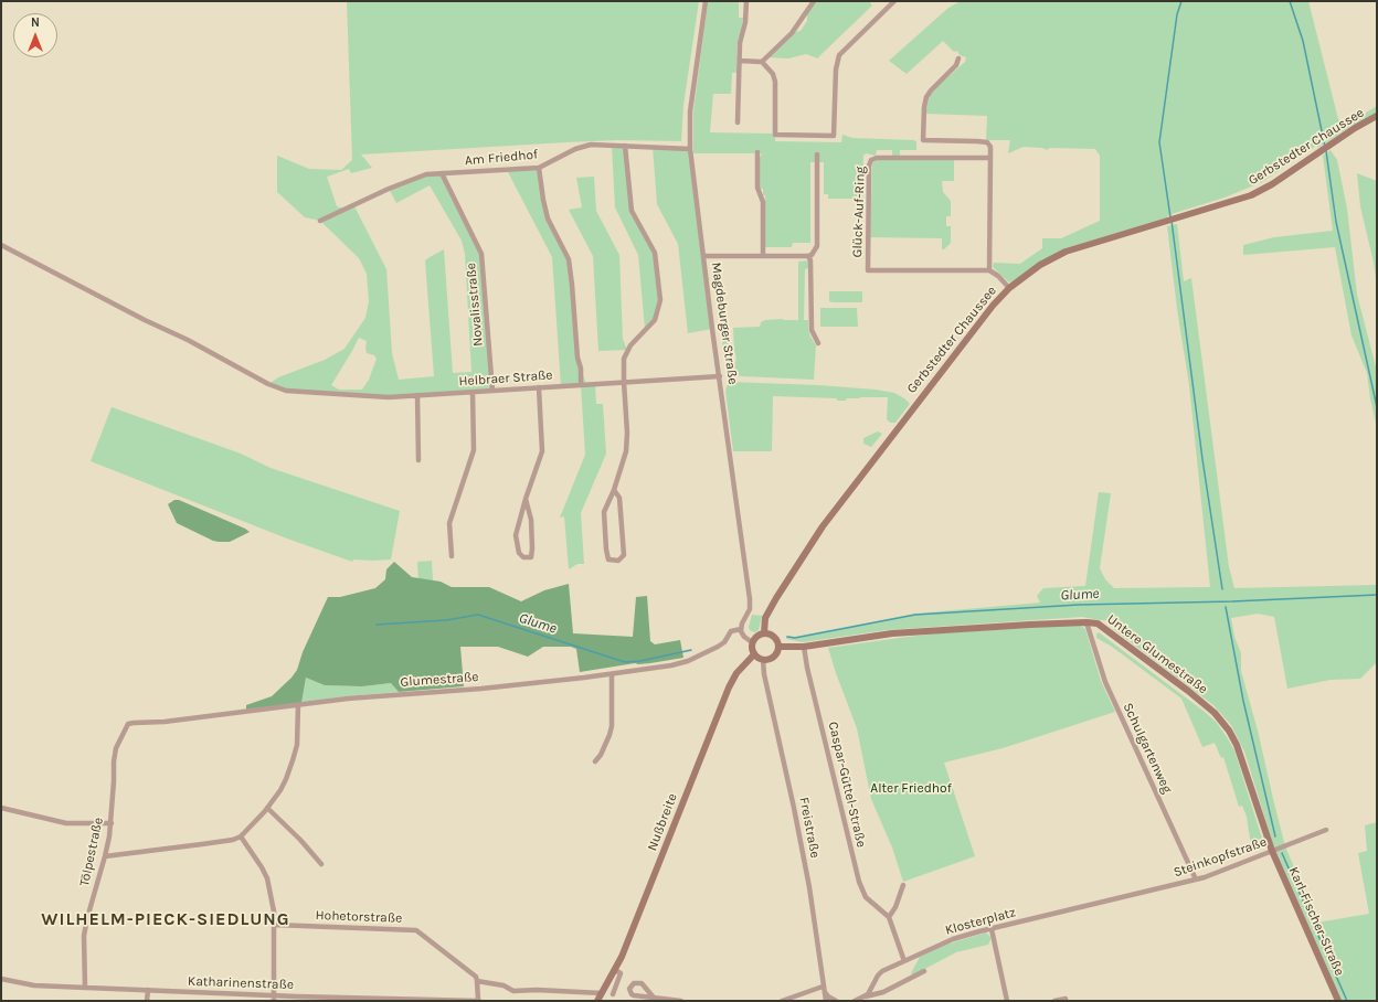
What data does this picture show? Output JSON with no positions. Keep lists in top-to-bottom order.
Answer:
{
  "streets": {
    "main road": [
      "Gerbstedter Chaussee",
      "Untere Glumestraße",
      "Nußbreite",
      "Karl-Fischer-Straße"
    ],
    "street": [
      "Am Friedhof",
      "Glück-Auf-Ring",
      "Novalisstraße",
      "Magdeburger Straße",
      "Helbraer Straße",
      "Glumestraße",
      "Schulgartenweg",
      "Caspar-Güttel-Straße",
      "Freistraße",
      "Tölpestraße",
      "Steinkopfstraße",
      "Hohetorstraße",
      "Klosterplatz",
      "Katharinenstraße"
    ]
  },
  "crossings": [
    ["Gerbstedter Chaussee", "Nußbreite"],
    ["Gerbstedter Chaussee", "Freistraße"],
    ["Am Friedhof", "Novalisstraße"],
    ["Am Friedhof", "Magdeburger Straße"],
    ["Novalisstraße", "Helbraer Straße"],
    ["Magdeburger Straße", "Helbraer Straße"],
    ["Magdeburger Straße", "Glumestraße"],
    ["Untere Glumestraße", "Schulgartenweg"],
    ["Untere Glumestraße", "Caspar-Güttel-Straße"],
    ["Untere Glumestraße", "Steinkopfstraße"],
    ["Untere Glumestraße", "Karl-Fischer-Straße"],
    ["Glumestraße", "Tölpestraße"],
    ["Schulgartenweg", "Steinkopfstraße"],
    ["Nußbreite", "Freistraße"],
    ["Tölpestraße", "Katharinenstraße"],
    ["Steinkopfstraße", "Klosterplatz"],
    ["Steinkopfstraße", "Karl-Fischer-Straße"]
  ],
  "districts": ["WILHELM-PIECK-SIEDLUNG"],
  "water": ["Glume"],
  "parks": ["Alter Friedhof"],
  "north": "top"
}
